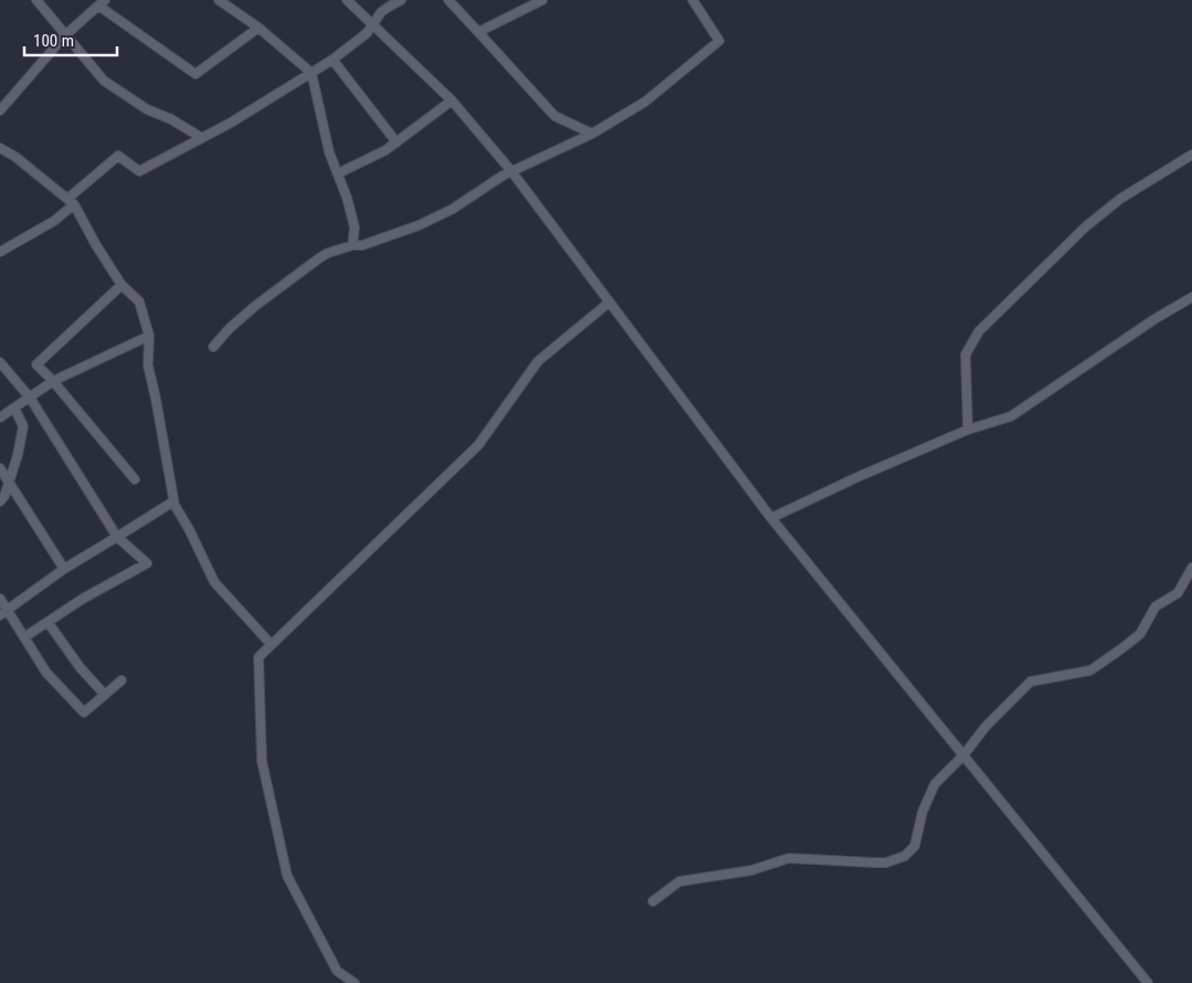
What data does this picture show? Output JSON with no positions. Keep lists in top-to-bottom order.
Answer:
{
  "scale_bar": "100 m"
}
